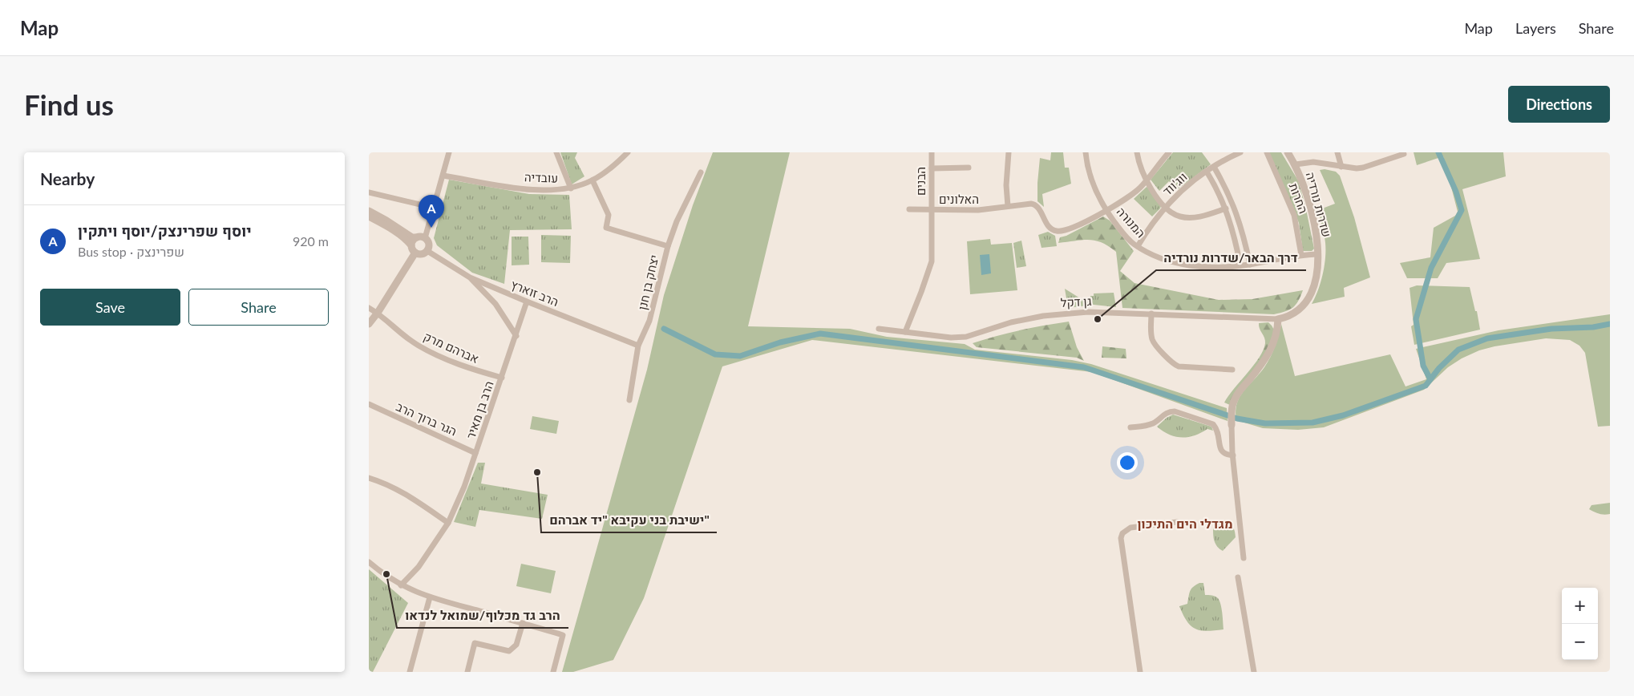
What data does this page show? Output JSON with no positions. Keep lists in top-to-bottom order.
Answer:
{
  "streets": {
    "street": [
      "עובדיה",
      "הבנים",
      "ווג'ווד",
      "החרות",
      "האלונים",
      "שדרות נורדיה",
      "המנורה",
      "יצחק בן חנן",
      "הרב זוארץ",
      "גן דקל",
      "אברהם מרק",
      "הרב בן מאיר",
      "הגר ברוך הרב"
    ]
  },
  "crossings": [
    ["הבנים", "האלונים"],
    ["הבנים", "גן דקל"],
    ["ווג'ווד", "המנורה"],
    ["החרות", "המנורה"],
    ["האלונים", "המנורה"],
    ["שדרות נורדיה", "המנורה"],
    ["שדרות נורדיה", "גן דקל"],
    ["יצחק בן חנן", "הרב זוארץ"],
    ["הרב זוארץ", "הרב בן מאיר"],
    ["אברהם מרק", "הרב בן מאיר"],
    ["הרב בן מאיר", "הגר ברוך הרב"]
  ],
  "districts": ["מגדלי הים התיכון"],
  "places": ["דרך הבאר/שדרות נורדיה", "ישיבת בני עקיבא \"יד אברהם\"", "הרב גד מכלוף/שמואל לנדאו"],
  "page": {
    "header": "Map",
    "nav": ["Map", "Layers", "Share"],
    "buttons": [
      "Directions",
      ["Save", "Share"]
    ],
    "title": "Find us",
    "heading": "Nearby",
    "pins": "A",
    "list": [
      {
        "mark": "A",
        "name": "יוסף שפרינצק/יוסף ויתקין",
        "note": "Bus stop · שפרינצק",
        "value": "920 m"
      }
    ],
    "map_buttons": ["+", "−"]
  }
}
